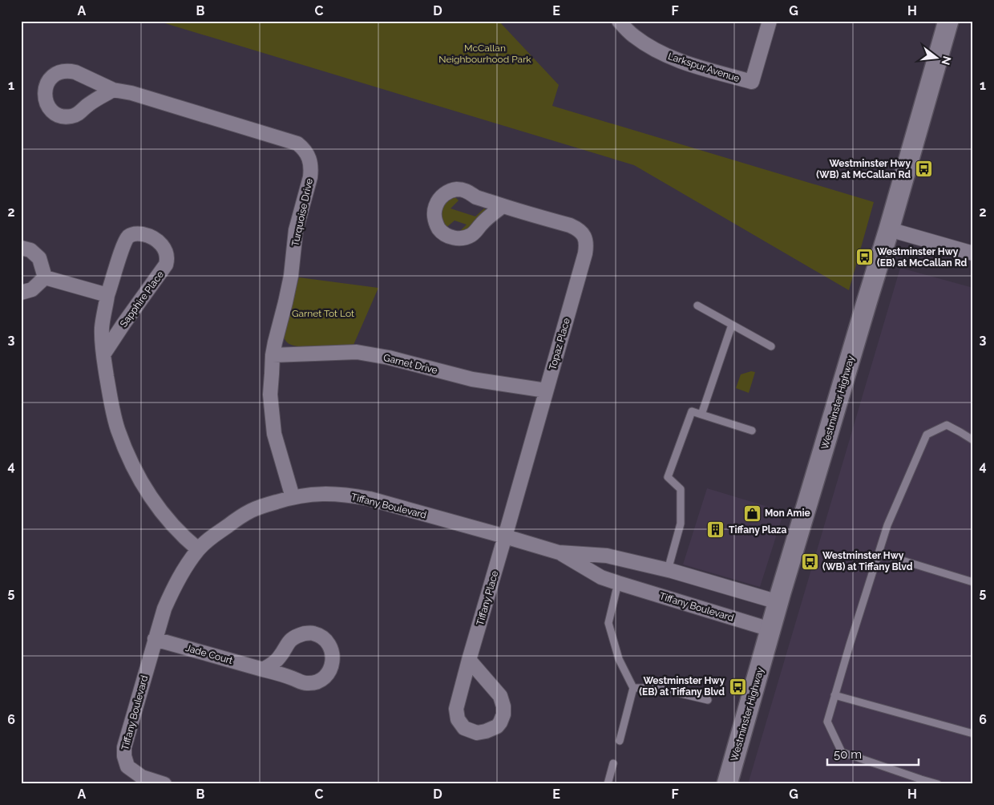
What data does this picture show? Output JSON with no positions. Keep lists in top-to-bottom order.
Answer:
{
  "streets": {
    "main road": ["Westminster Highway"],
    "street": [
      "Larkspur Avenue",
      "Turquoise Drive",
      "Sapphire Place",
      "Topaz Place",
      "Garnet Drive",
      "Tiffany Boulevard",
      "Tiffany Place",
      "Jade Court"
    ]
  },
  "crossings": [
    ["Turquoise Drive", "Garnet Drive"],
    ["Turquoise Drive", "Tiffany Boulevard"],
    ["Sapphire Place", "Tiffany Boulevard"],
    ["Topaz Place", "Garnet Drive"],
    ["Topaz Place", "Tiffany Boulevard"],
    ["Topaz Place", "Tiffany Place"],
    ["Westminster Highway", "Tiffany Boulevard"],
    ["Tiffany Boulevard", "Tiffany Place"],
    ["Tiffany Boulevard", "Jade Court"]
  ],
  "parks": ["McCallan Neighbourhood Park", "Garnet Tot Lot"],
  "places": {
    "bus stop": [
      "Westminster Hwy (WB) at McCallan Rd",
      "Westminster Hwy (EB) at McCallan Rd",
      "Westminster Hwy (WB) at Tiffany Blvd",
      "Westminster Hwy (EB) at Tiffany Blvd"
    ],
    "shop": ["Mon Amie"],
    "building": ["Tiffany Plaza"]
  },
  "scale_bar": "50 m",
  "north": "right",
  "grid": {
    "columns": [
      "A",
      "B",
      "C",
      "D",
      "E",
      "F",
      "G",
      "H"
    ],
    "rows": [
      "1",
      "2",
      "3",
      "4",
      "5",
      "6"
    ]
  }
}
